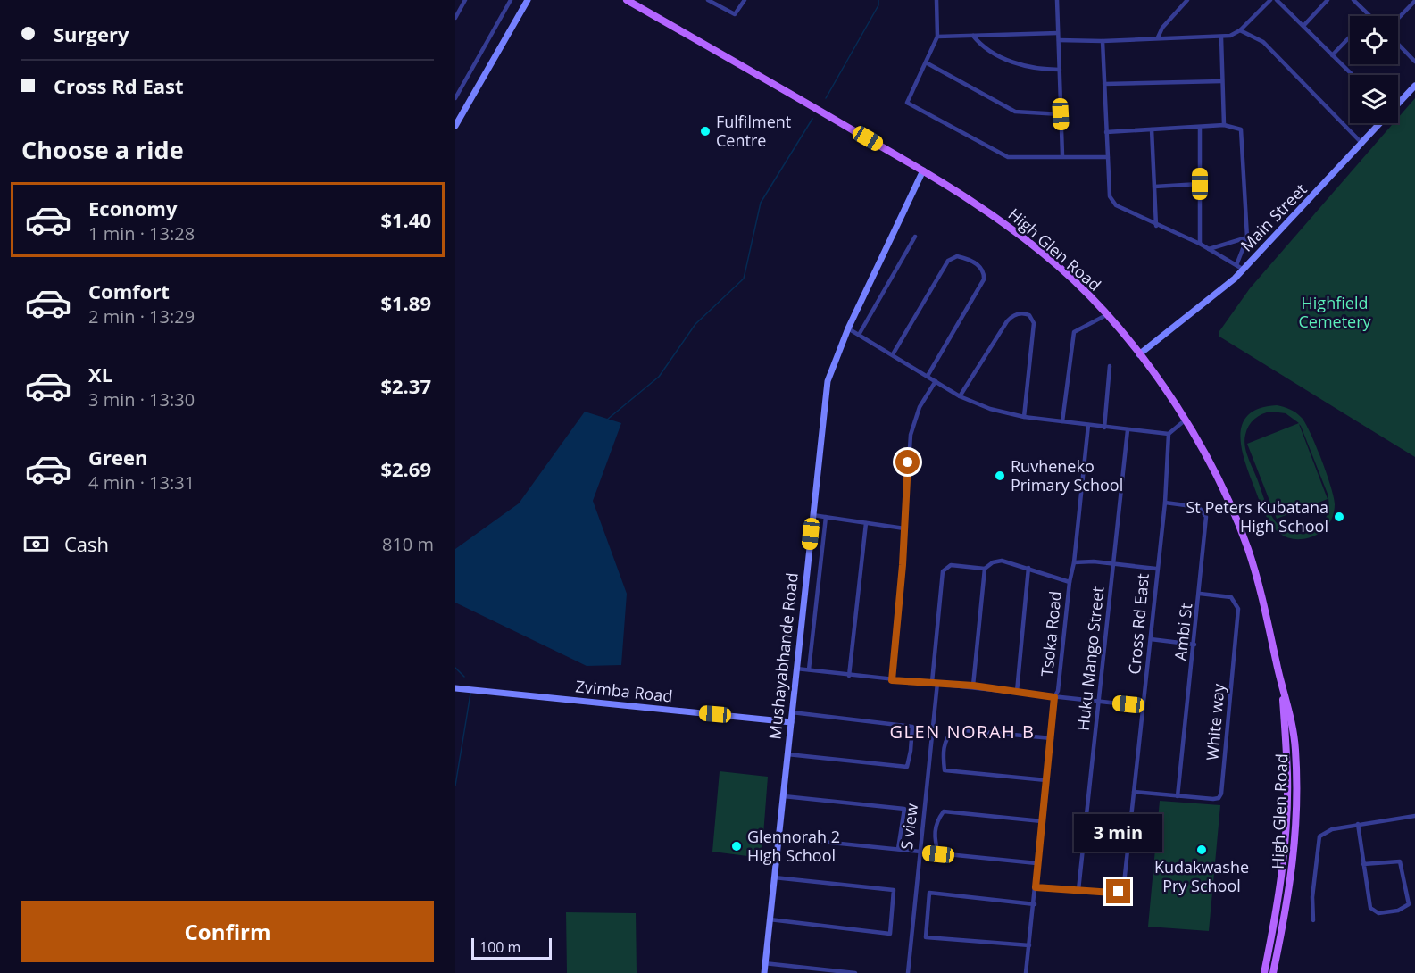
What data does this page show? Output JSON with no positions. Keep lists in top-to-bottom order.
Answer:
{
  "streets": {
    "main road": ["High Glen Road"],
    "street": [
      "Main Street",
      "Cross Rd East",
      "Ambi St",
      "Tsoka Road",
      "Mushayabhande Road",
      "Huku Mango Street",
      "Zvimba Road",
      "White way",
      "S view"
    ]
  },
  "crossings": [
    ["Main Street", "High Glen Road"],
    ["High Glen Road", "Mushayabhande Road"],
    ["Cross Rd East", "Ambi St"],
    ["Cross Rd East", "Tsoka Road"],
    ["Cross Rd East", "Huku Mango Street"],
    ["Cross Rd East", "White way"],
    ["Ambi St", "White way"],
    ["Mushayabhande Road", "Zvimba Road"]
  ],
  "districts": ["GLEN NORAH B"],
  "parks": ["Highfield Cemetery"],
  "places": [
    "Fulfilment Centre",
    "Ruvheneko Primary School",
    "St Peters Kubatana High School",
    "Glennorah 2 High School",
    "Kudakwashe Pry School"
  ],
  "scale_bar": "100 m",
  "page": {
    "banner": ["Surgery", "Cross Rd East"],
    "heading": "Choose a ride",
    "list": [
      {
        "name": "Economy",
        "note": "1 min · 13:28",
        "value": "$1.40"
      },
      {
        "name": "Comfort",
        "note": "2 min · 13:29",
        "value": "$1.89"
      },
      {
        "name": "XL",
        "note": "3 min · 13:30",
        "value": "$2.37"
      },
      {
        "name": "Green",
        "note": "4 min · 13:31",
        "value": "$2.69"
      }
    ],
    "pay": ["Cash", "810 m"],
    "bubble": "3 min",
    "buttons": "Confirm",
    "scale": "100 m"
  }
}
